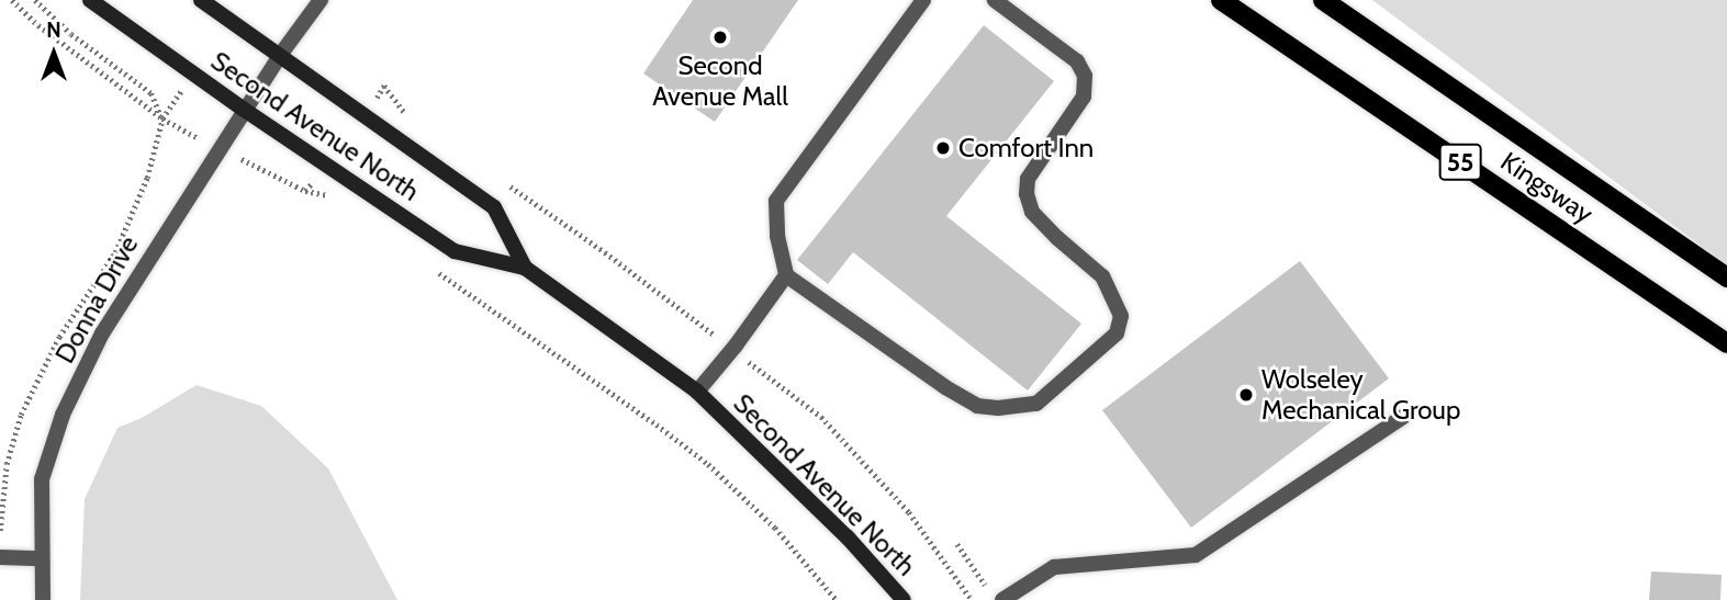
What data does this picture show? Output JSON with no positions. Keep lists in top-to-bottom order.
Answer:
{
  "streets": {
    "main road": ["Second Avenue North", "55", "Kingsway"],
    "street": ["Donna Drive"]
  },
  "crossings": [
    ["Second Avenue North", "Donna Drive"]
  ],
  "places": ["Second Avenue Mall", "Comfort Inn", "Wolseley Mechanical Group"],
  "north": "top"
}
